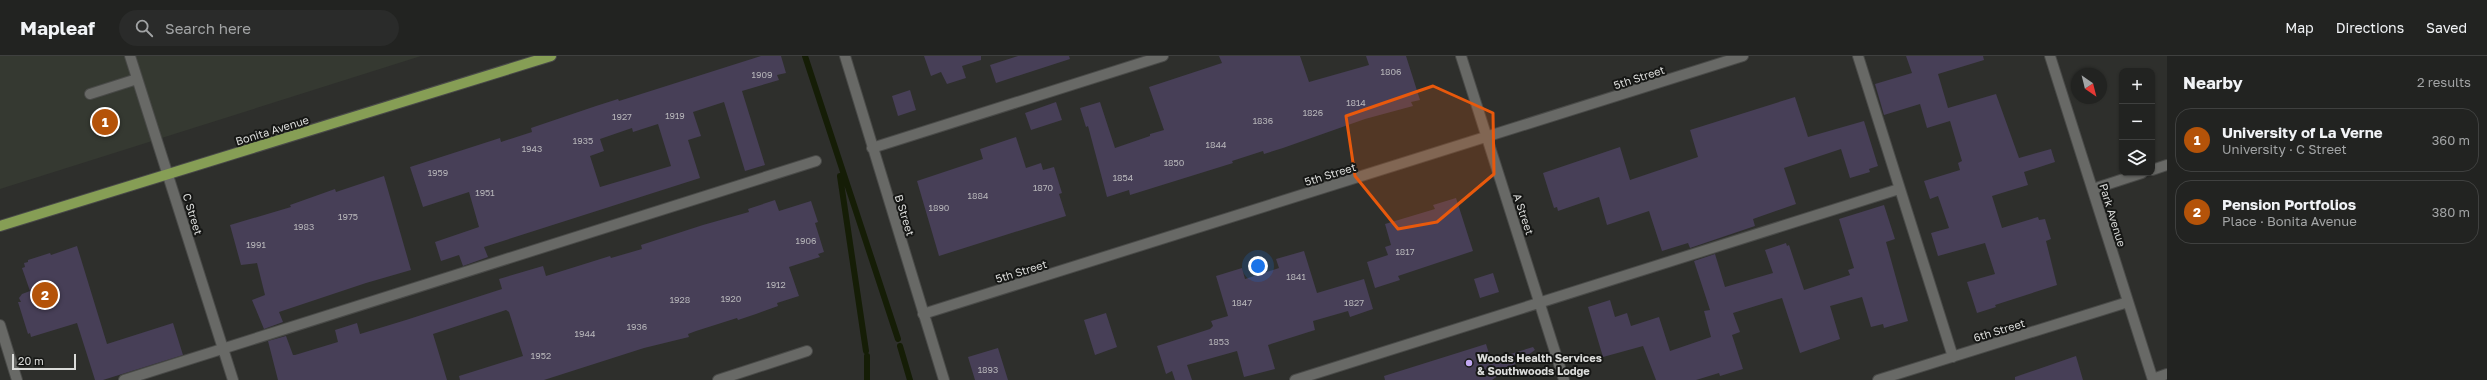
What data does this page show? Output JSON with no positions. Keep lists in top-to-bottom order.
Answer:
{
  "streets": {
    "main road": ["Bonita Avenue"],
    "street": [
      "5th Street",
      "C Street",
      "A Street",
      "B Street",
      "Park Avenue",
      "6th Street"
    ]
  },
  "crossings": [
    ["5th Street", "A Street"],
    ["5th Street", "B Street"],
    ["Bonita Avenue", "C Street"],
    ["Park Avenue", "6th Street"]
  ],
  "places": ["Woods Health Services & Southwoods Lodge"],
  "house_numbers": [
    "1806",
    "1909",
    "1814",
    "1826",
    "1919",
    "1927",
    "1836",
    "1935",
    "1844",
    "1943",
    "1850",
    "1959",
    "1854",
    "1870",
    "1951",
    "1884",
    "1890",
    "1975",
    "1983",
    "1906",
    "1991",
    "1817",
    "1841",
    "1912",
    "1920",
    "1928",
    "1847",
    "1827",
    "1936",
    "1944",
    "1853",
    "1952",
    "1893"
  ],
  "scale_bar": "20 m",
  "north": "bottom right",
  "page": {
    "header": "Mapleaf",
    "search": "Search here",
    "nav": ["Map", "Directions", "Saved"],
    "heading": ["Nearby", "2 results"],
    "map_buttons": ["+", "−"],
    "pins": ["1", "2"],
    "list": [
      {
        "mark": "1",
        "name": "University of La Verne",
        "note": "University · C Street",
        "value": "360 m"
      },
      {
        "mark": "2",
        "name": "Pension Portfolios",
        "note": "Place · Bonita Avenue",
        "value": "380 m"
      }
    ],
    "scale": "20 m"
  }
}
